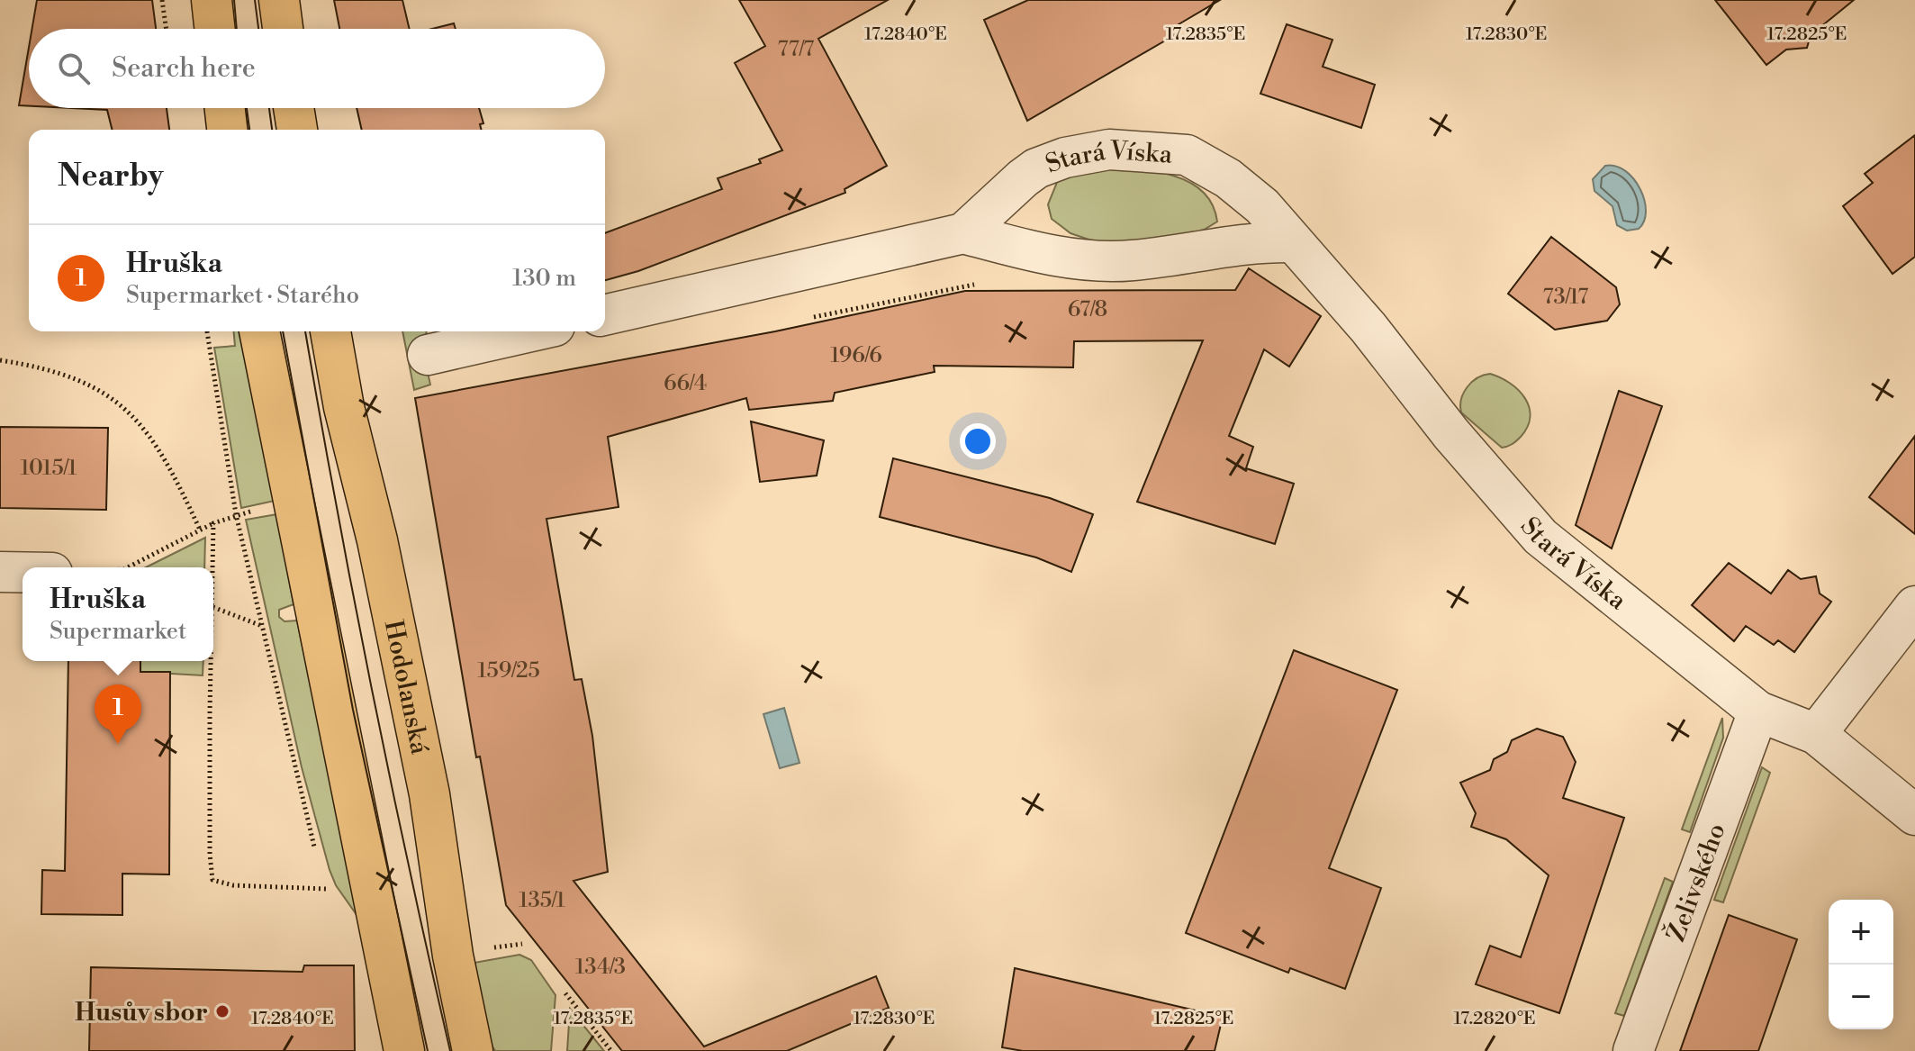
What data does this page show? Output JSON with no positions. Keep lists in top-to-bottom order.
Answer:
{
  "streets": {
    "main road": ["Hodolanská"],
    "street": ["Stará Víska", "Želivského"]
  },
  "crossings": [
    ["Stará Víska", "Želivského"]
  ],
  "places": ["Husův sbor"],
  "house_numbers": [
    "77/7",
    "73/17",
    "67/8",
    "196/6",
    "66/4",
    "1015/1",
    "159/25",
    "135/1",
    "134/3"
  ],
  "page": {
    "search": "Search here",
    "heading": "Nearby",
    "list": [
      {
        "mark": "1",
        "name": "Hruška",
        "note": "Supermarket · Starého",
        "value": "130 m"
      }
    ],
    "popup": ["Hruška", "Supermarket"],
    "pins": "1",
    "map_buttons": ["+", "−"]
  },
  "coordinates": [
    "17.2830°E",
    "17.2840°E",
    "17.2835°E",
    "17.2825°E",
    "17.2820°E"
  ]
}
